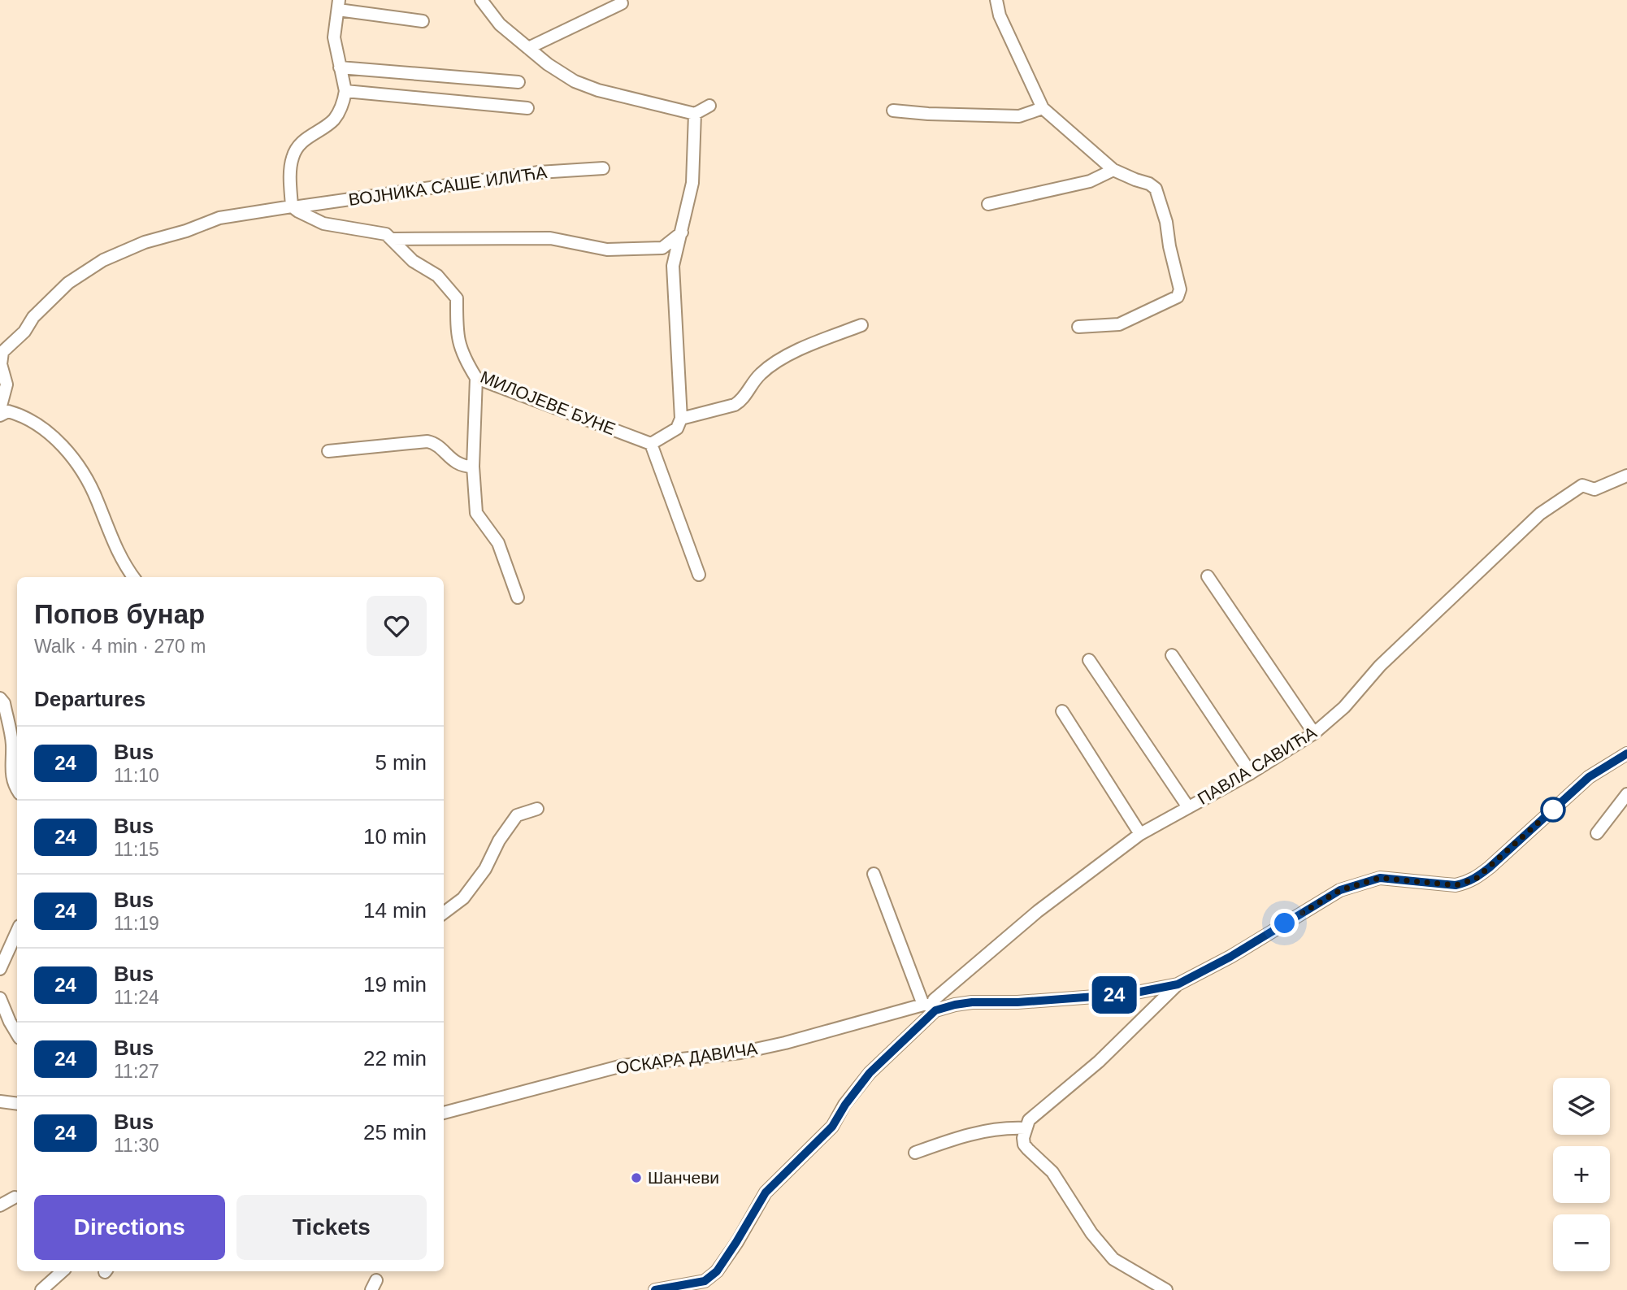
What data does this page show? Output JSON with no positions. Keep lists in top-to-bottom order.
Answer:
{
  "streets": {
    "street": [
      "ВОЈНИКА САШЕ ИЛИЋА",
      "МИЛОЈЕВЕ БУНЕ",
      "ПАВЛА САВИЋА",
      "ОСКАРА ДАВИЧА"
    ]
  },
  "crossings": [
    ["ВОЈНИКА САШЕ ИЛИЋА", "МИЛОЈЕВЕ БУНЕ"],
    ["ПАВЛА САВИЋА", "ОСКАРА ДАВИЧА"]
  ],
  "places": ["Шанчеви"],
  "lines": ["bus line 24"],
  "page": {
    "on_map": "24",
    "heading": [
      ["Попов бунар", "Walk · 4 min · 270 m"],
      "Departures"
    ],
    "list": [
      {
        "mark": "24",
        "name": "Bus",
        "note": "11:10",
        "value": "5 min"
      },
      {
        "mark": "24",
        "name": "Bus",
        "note": "11:15",
        "value": "10 min"
      },
      {
        "mark": "24",
        "name": "Bus",
        "note": "11:19",
        "value": "14 min"
      },
      {
        "mark": "24",
        "name": "Bus",
        "note": "11:24",
        "value": "19 min"
      },
      {
        "mark": "24",
        "name": "Bus",
        "note": "11:27",
        "value": "22 min"
      },
      {
        "mark": "24",
        "name": "Bus",
        "note": "11:30",
        "value": "25 min"
      }
    ],
    "map_buttons": ["+", "−"],
    "buttons": ["Directions", "Tickets"]
  }
}
